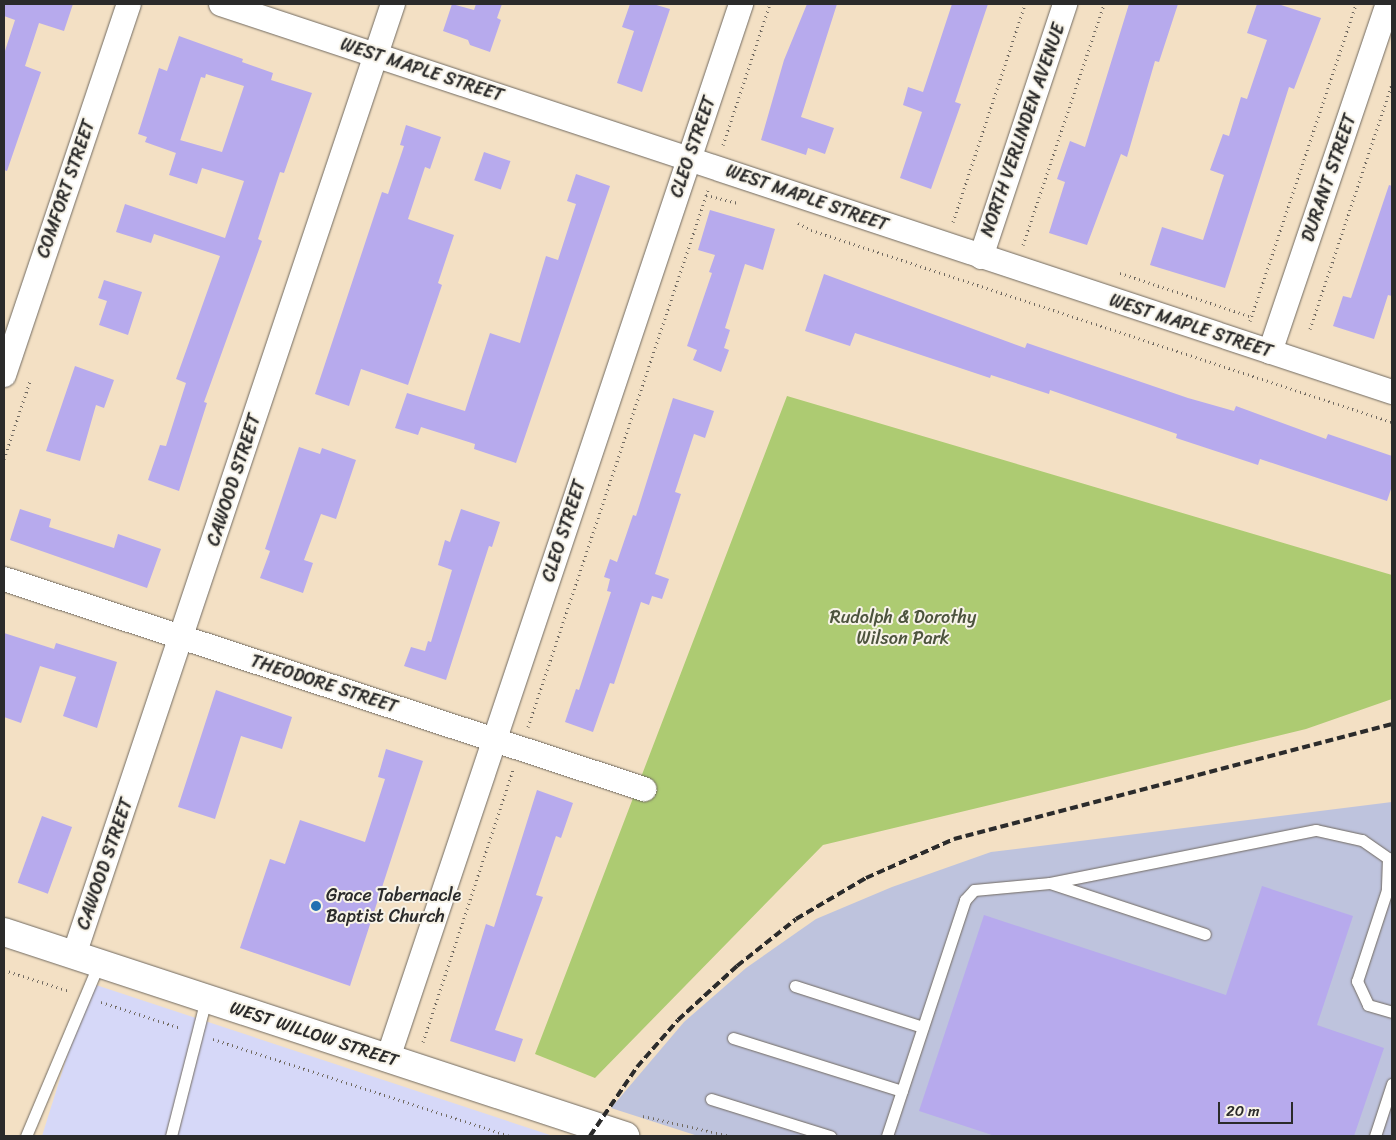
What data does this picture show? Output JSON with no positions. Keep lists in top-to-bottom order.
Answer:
{
  "streets": {
    "street": [
      "WEST MAPLE STREET",
      "NORTH VERLINDEN AVENUE",
      "CLEO STREET",
      "DURANT STREET",
      "COMFORT STREET",
      "CAWOOD STREET",
      "THEODORE STREET",
      "WEST WILLOW STREET"
    ]
  },
  "crossings": [
    ["WEST MAPLE STREET", "NORTH VERLINDEN AVENUE"],
    ["WEST MAPLE STREET", "CLEO STREET"],
    ["WEST MAPLE STREET", "DURANT STREET"],
    ["WEST MAPLE STREET", "CAWOOD STREET"],
    ["CLEO STREET", "THEODORE STREET"],
    ["CLEO STREET", "WEST WILLOW STREET"],
    ["CAWOOD STREET", "THEODORE STREET"],
    ["CAWOOD STREET", "WEST WILLOW STREET"]
  ],
  "parks": ["Rudolph & Dorothy Wilson Park"],
  "places": ["Grace Tabernacle Baptist Church"],
  "scale_bar": "20 m"
}
